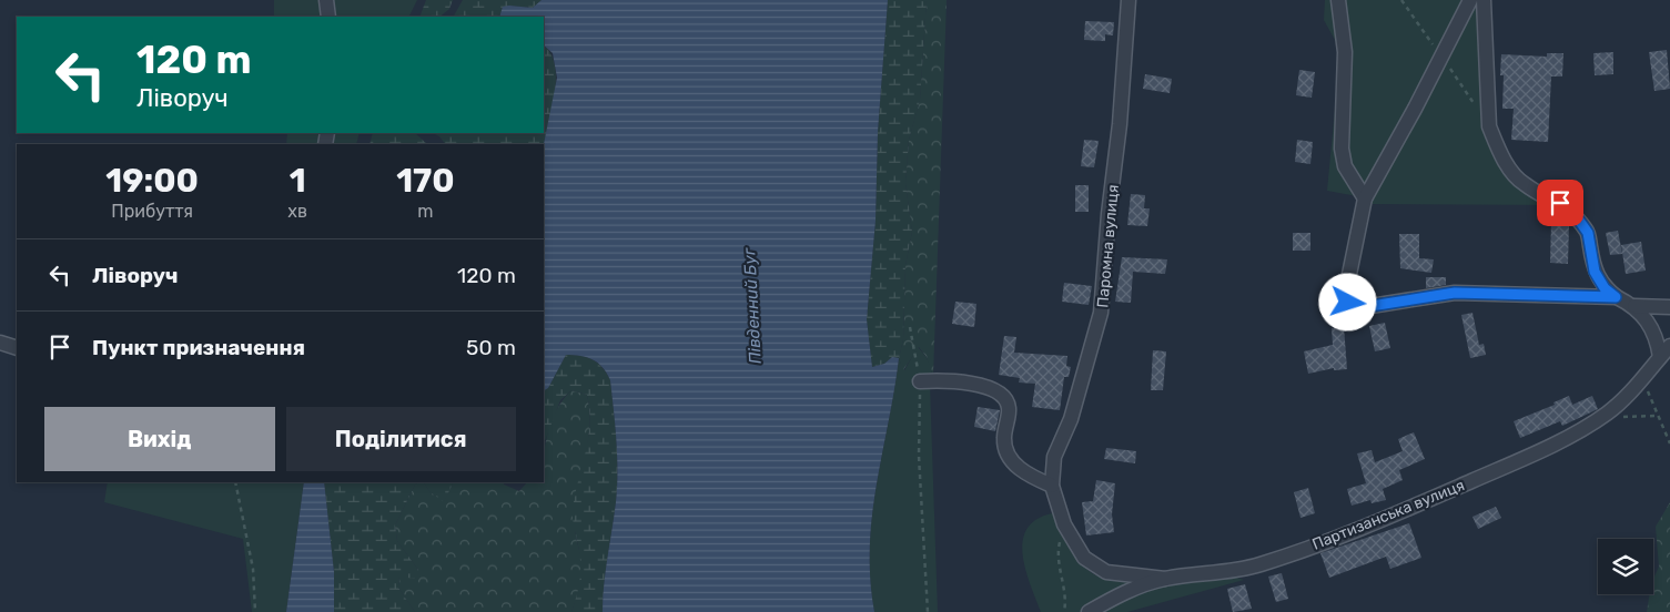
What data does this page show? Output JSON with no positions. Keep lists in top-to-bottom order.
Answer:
{
  "streets": {
    "street": ["Паромна вулиця", "Партизанська вулиця"]
  },
  "crossings": [
    ["Паромна вулиця", "Партизанська вулиця"]
  ],
  "water": ["Південний Буг"],
  "page": {
    "turn": ["120 m", "Ліворуч"],
    "eta": [
      "19:00",
      "Прибуття",
      "1",
      "хв",
      "170",
      "m"
    ],
    "list": [
      {
        "name": "Ліворуч",
        "value": "120 m"
      },
      {
        "name": "Пункт призначення",
        "value": "50 m"
      }
    ],
    "buttons": ["Вихід", "Поділитися"]
  }
}
